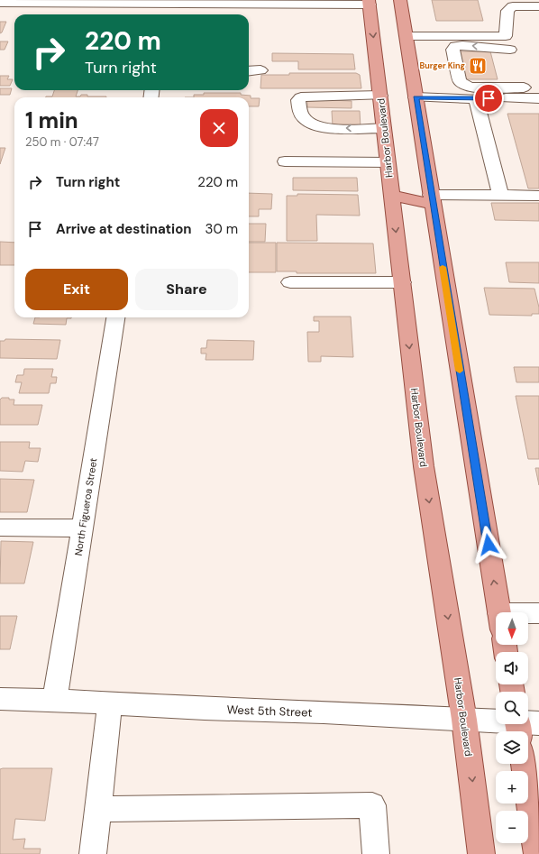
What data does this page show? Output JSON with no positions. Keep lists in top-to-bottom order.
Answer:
{
  "streets": {
    "main road": ["Harbor Boulevard"],
    "street": ["North Figueroa Street", "West 5th Street"]
  },
  "crossings": [
    ["Harbor Boulevard", "West 5th Street"],
    ["North Figueroa Street", "West 5th Street"]
  ],
  "places": {
    "restaurant": ["Burger King"]
  },
  "north": "bottom",
  "page": {
    "turn": ["220 m", "Turn right"],
    "heading": ["1 min", "250 m · 07:47"],
    "list": [
      {
        "name": "Turn right",
        "value": "220 m"
      },
      {
        "name": "Arrive at destination",
        "value": "30 m"
      }
    ],
    "buttons": ["Exit", "Share"],
    "map_buttons": ["+", "−"]
  }
}
